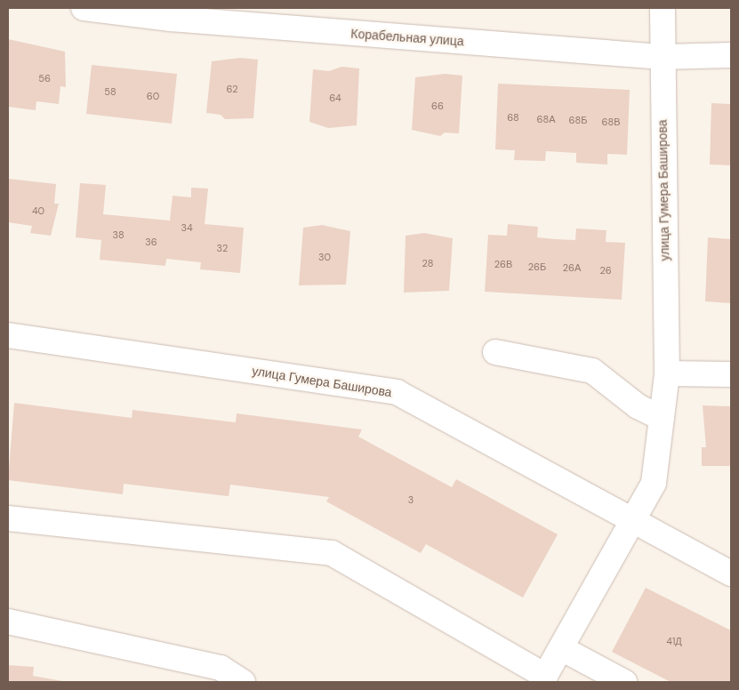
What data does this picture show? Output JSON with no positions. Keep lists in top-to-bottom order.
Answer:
{
  "streets": {
    "street": ["Корабельная улица", "улица Гумера Баширова"]
  },
  "crossings": [
    ["Корабельная улица", "улица Гумера Баширова"]
  ],
  "house_numbers": [
    "56",
    "62",
    "58",
    "60",
    "64",
    "66",
    "68",
    "68А",
    "68Б",
    "68В",
    "40",
    "34",
    "38",
    "36",
    "32",
    "30",
    "28",
    "26В",
    "26Б",
    "26А",
    "26",
    "3",
    "41Д"
  ]
}
